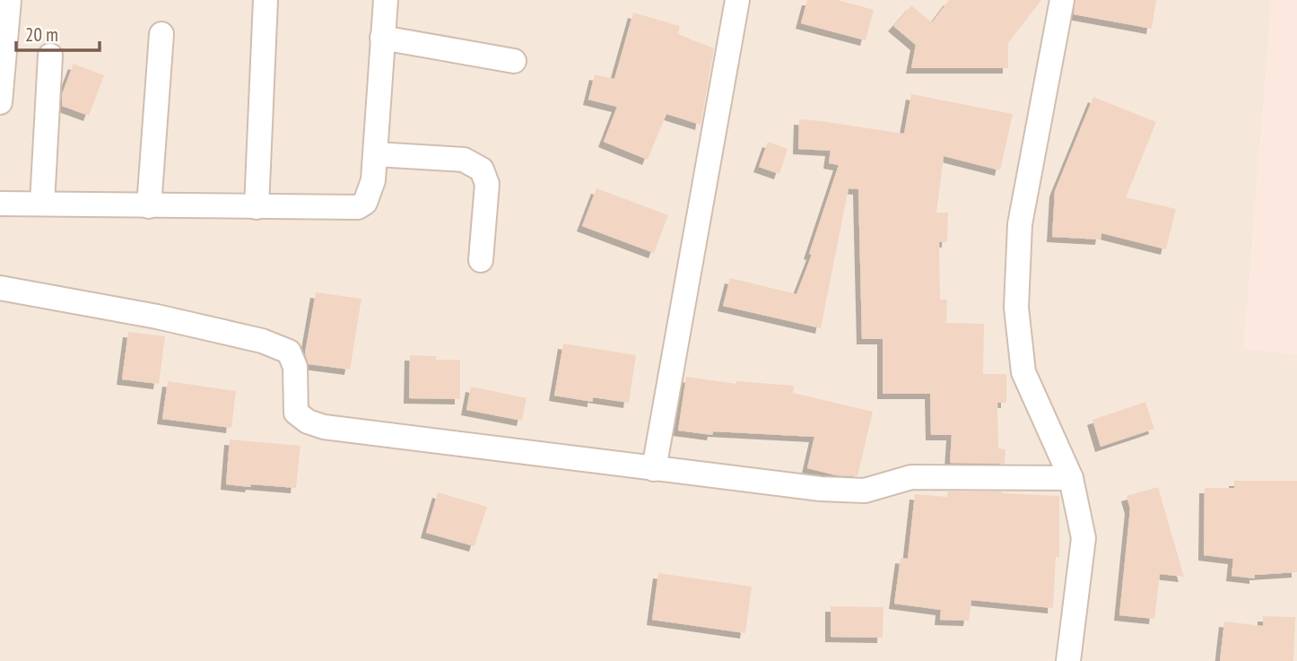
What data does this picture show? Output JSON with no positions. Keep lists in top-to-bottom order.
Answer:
{
  "scale_bar": "20 m"
}
